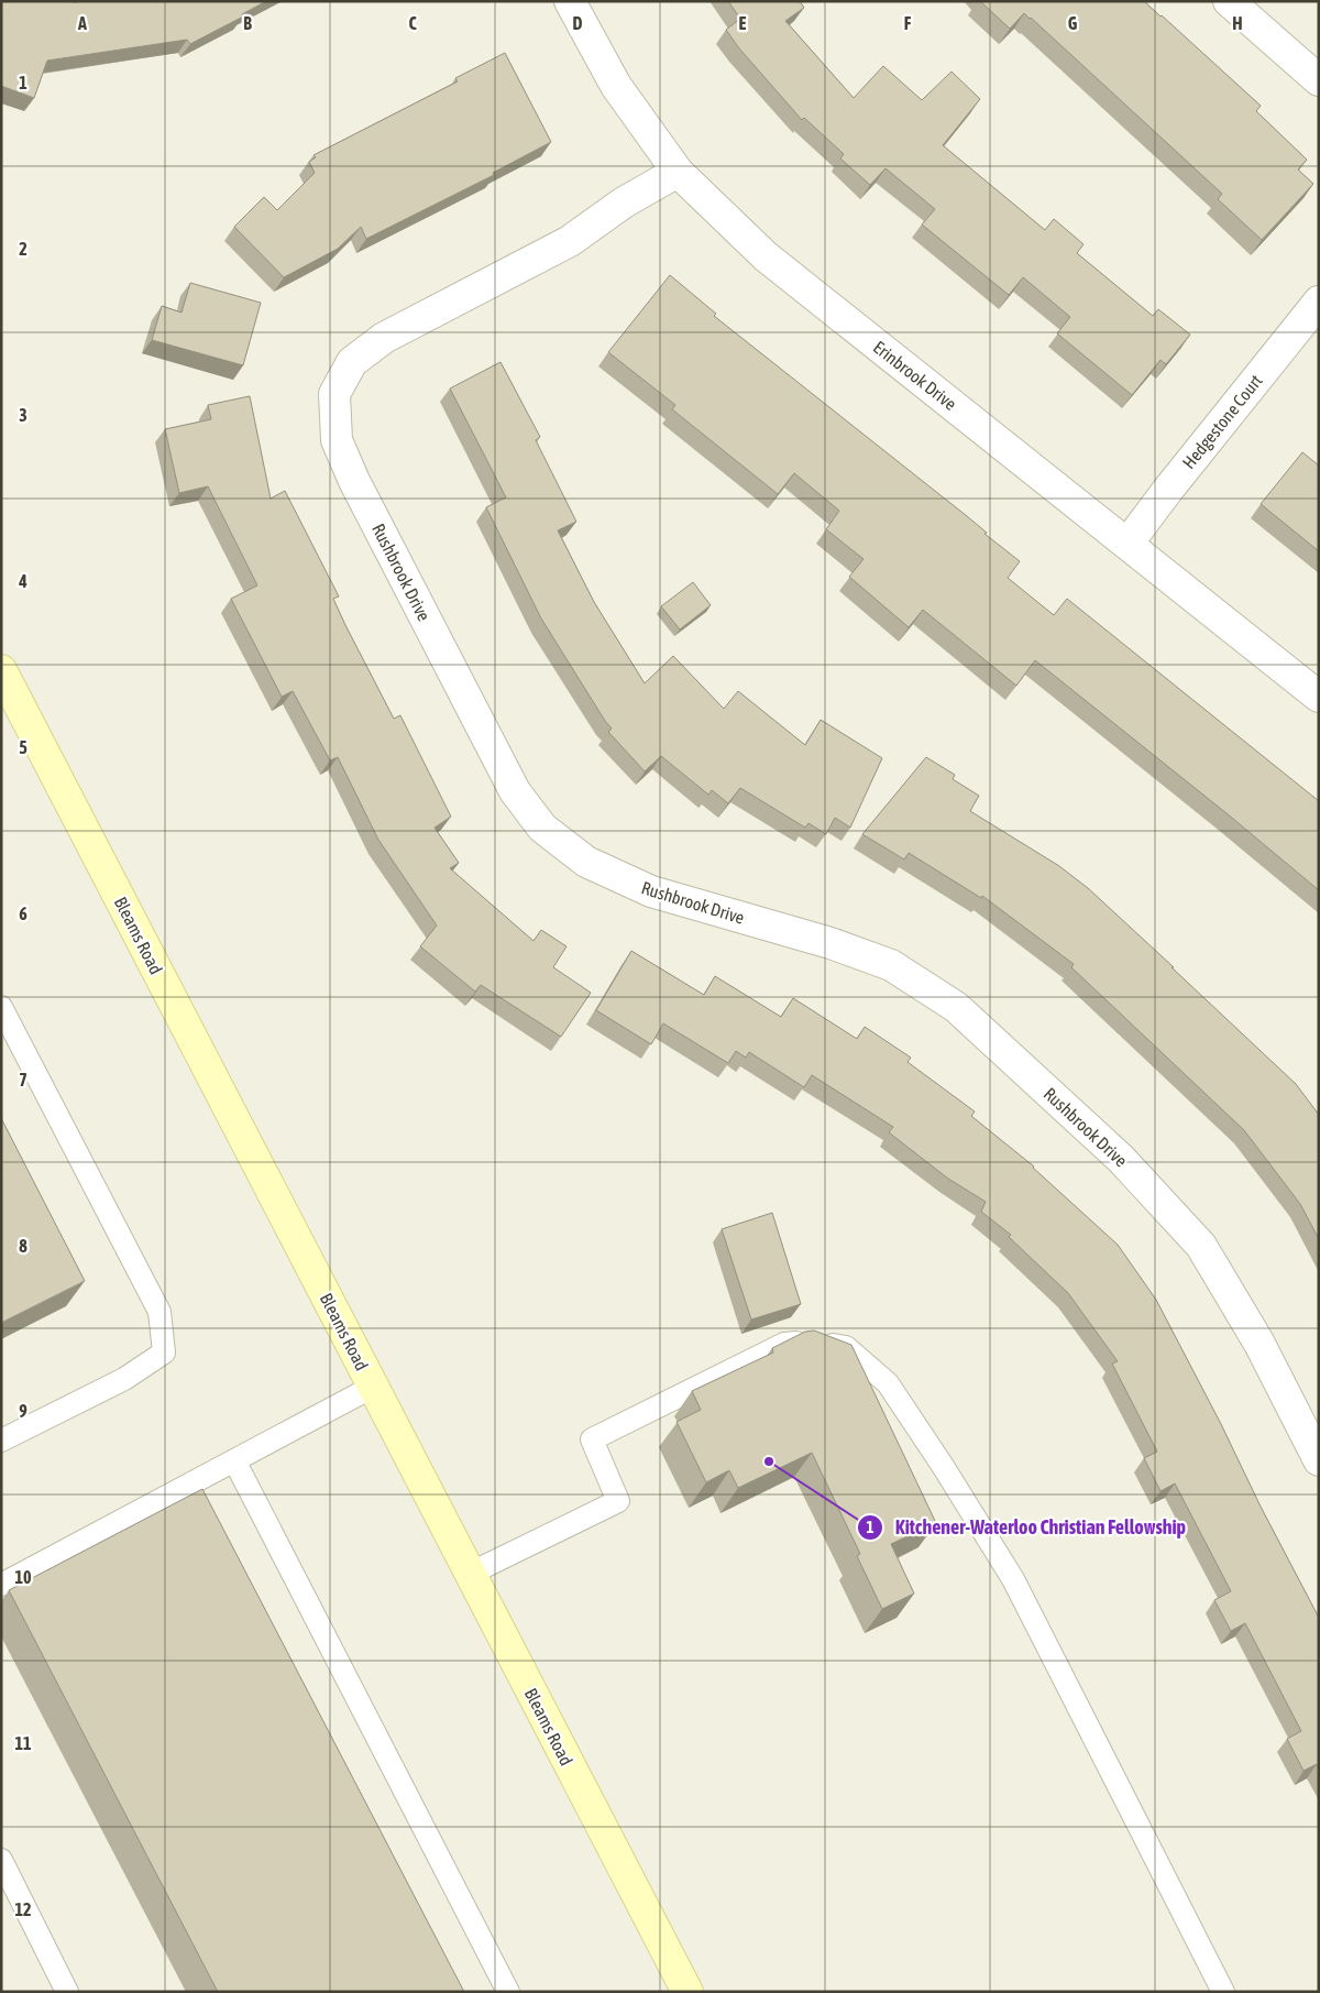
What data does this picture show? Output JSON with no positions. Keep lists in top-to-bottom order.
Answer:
{
  "streets": {
    "main road": ["Bleams Road"],
    "street": ["Erinbrook Drive", "Hedgestone Court", "Rushbrook Drive"]
  },
  "crossings": [
    ["Erinbrook Drive", "Hedgestone Court"],
    ["Erinbrook Drive", "Rushbrook Drive"]
  ],
  "places": ["Kitchener-Waterloo Christian Fellowship"],
  "grid": {
    "columns": [
      "A",
      "B",
      "C",
      "D",
      "E",
      "F",
      "G",
      "H"
    ],
    "rows": [
      "1",
      "2",
      "3",
      "4",
      "5",
      "6",
      "7",
      "8",
      "9",
      "10",
      "11",
      "12"
    ]
  }
}
